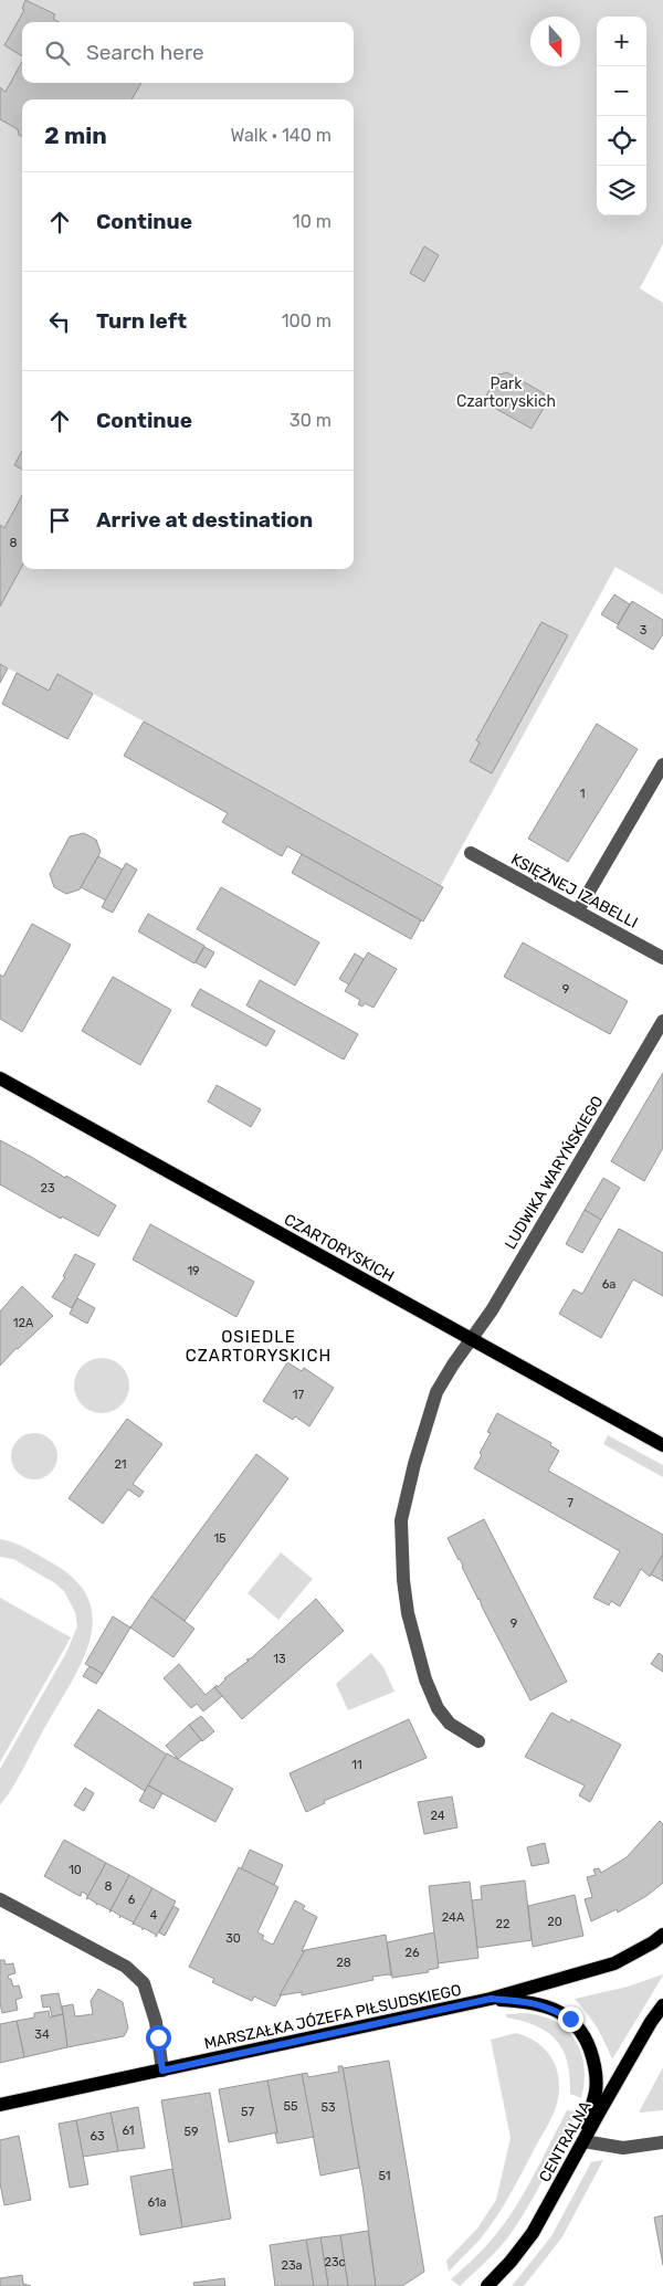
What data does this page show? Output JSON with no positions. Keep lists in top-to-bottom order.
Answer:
{
  "streets": {
    "main road": ["CZARTORYSKICH", "MARSZAŁKA JÓZEFA PIŁSUDSKIEGO", "CENTRALNA"],
    "street": ["KSIĘŻNEJ IZABELLI", "LUDWIKA WARYŃSKIEGO"]
  },
  "crossings": [
    ["LUDWIKA WARYŃSKIEGO", "CZARTORYSKICH"]
  ],
  "districts": ["OSIEDLE CZARTORYSKICH"],
  "parks": ["Park Czartoryskich"],
  "house_numbers": [
    "8",
    "3",
    "1",
    "9",
    "23",
    "19",
    "6a",
    "12A",
    "17",
    "21",
    "7",
    "15",
    "9",
    "13",
    "11",
    "24",
    "10",
    "8",
    "6",
    "4",
    "24A",
    "20",
    "22",
    "30",
    "26",
    "28",
    "34",
    "55",
    "53",
    "57",
    "61",
    "59",
    "63",
    "51",
    "61a",
    "23c",
    "23a"
  ],
  "north": "bottom",
  "page": {
    "map_buttons": ["+", "−"],
    "search": "Search here",
    "heading": ["2 min", "Walk · 140 m"],
    "list": [
      ["Continue", "10 m"],
      ["Turn left", "100 m"],
      ["Continue", "30 m"],
      "Arrive at destination"
    ]
  }
}
